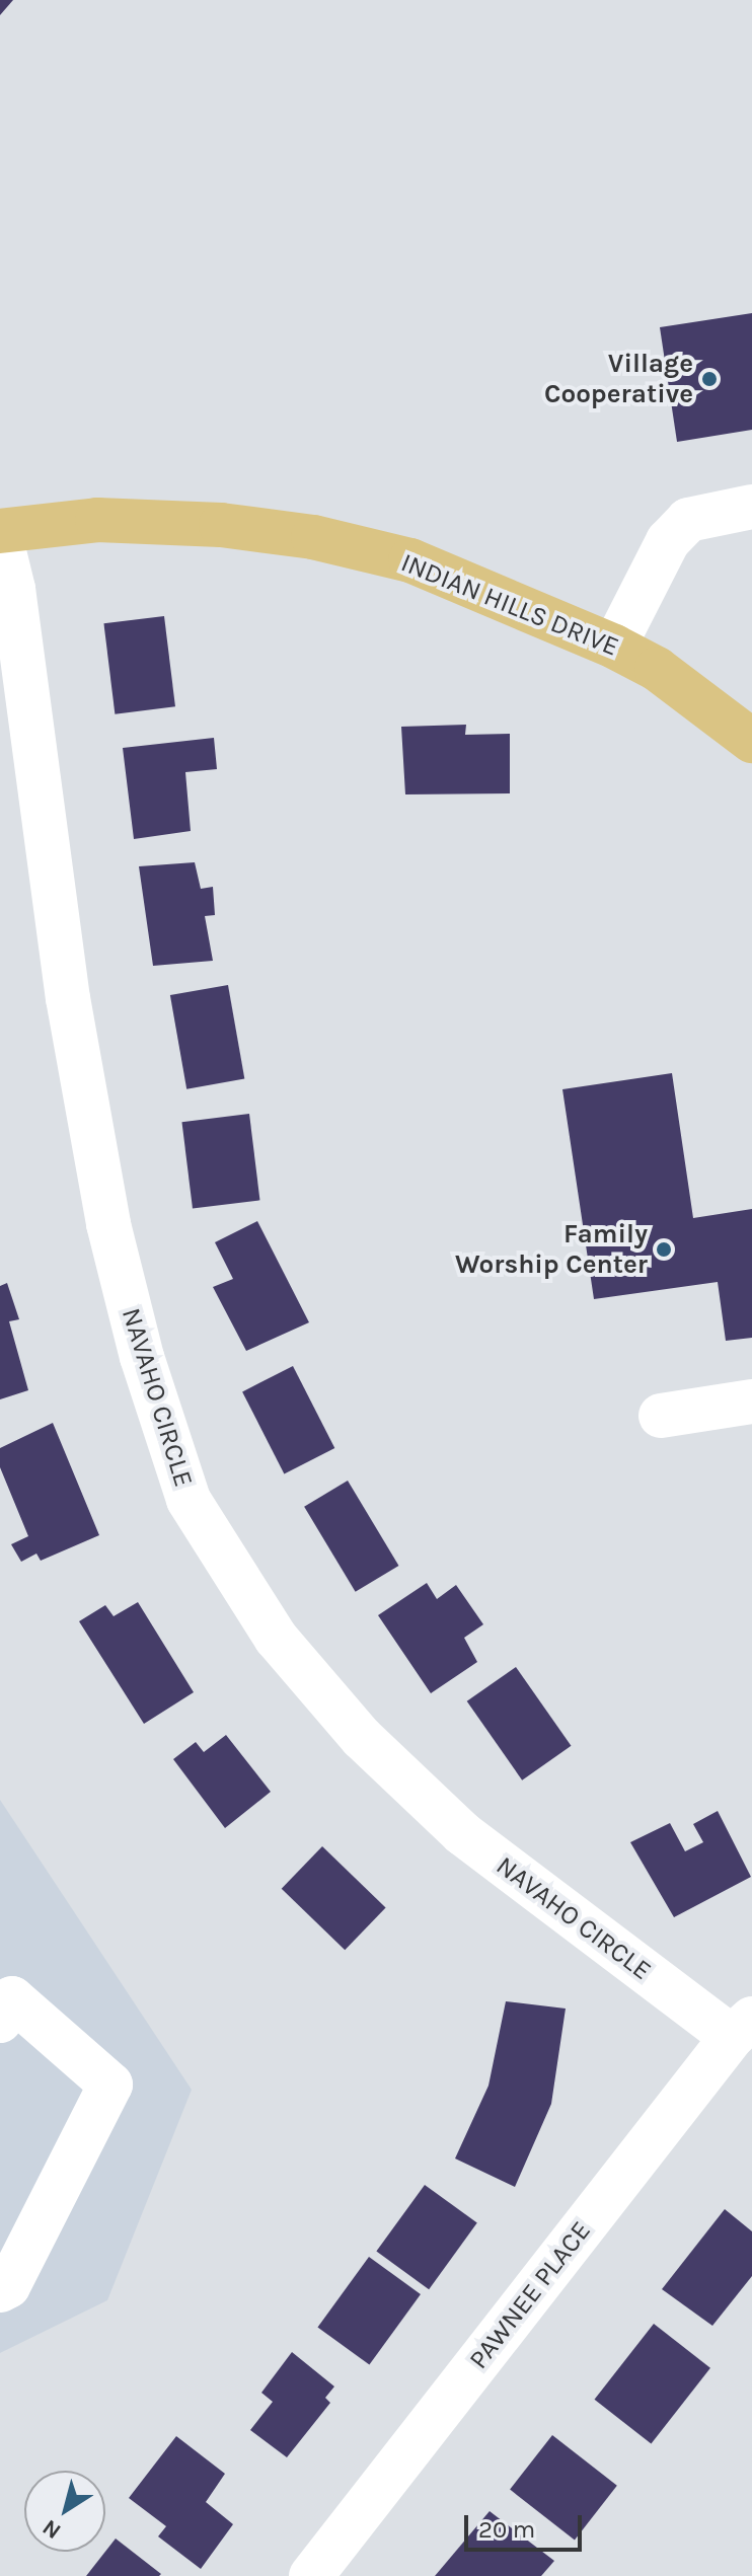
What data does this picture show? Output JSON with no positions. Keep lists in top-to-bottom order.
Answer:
{
  "streets": {
    "main road": ["INDIAN HILLS DRIVE"],
    "street": ["NAVAHO CIRCLE", "PAWNEE PLACE"]
  },
  "crossings": [
    ["INDIAN HILLS DRIVE", "NAVAHO CIRCLE"],
    ["NAVAHO CIRCLE", "PAWNEE PLACE"]
  ],
  "places": ["Village Cooperative", "Family Worship Center"],
  "scale_bar": "20 m",
  "north": "bottom left"
}
